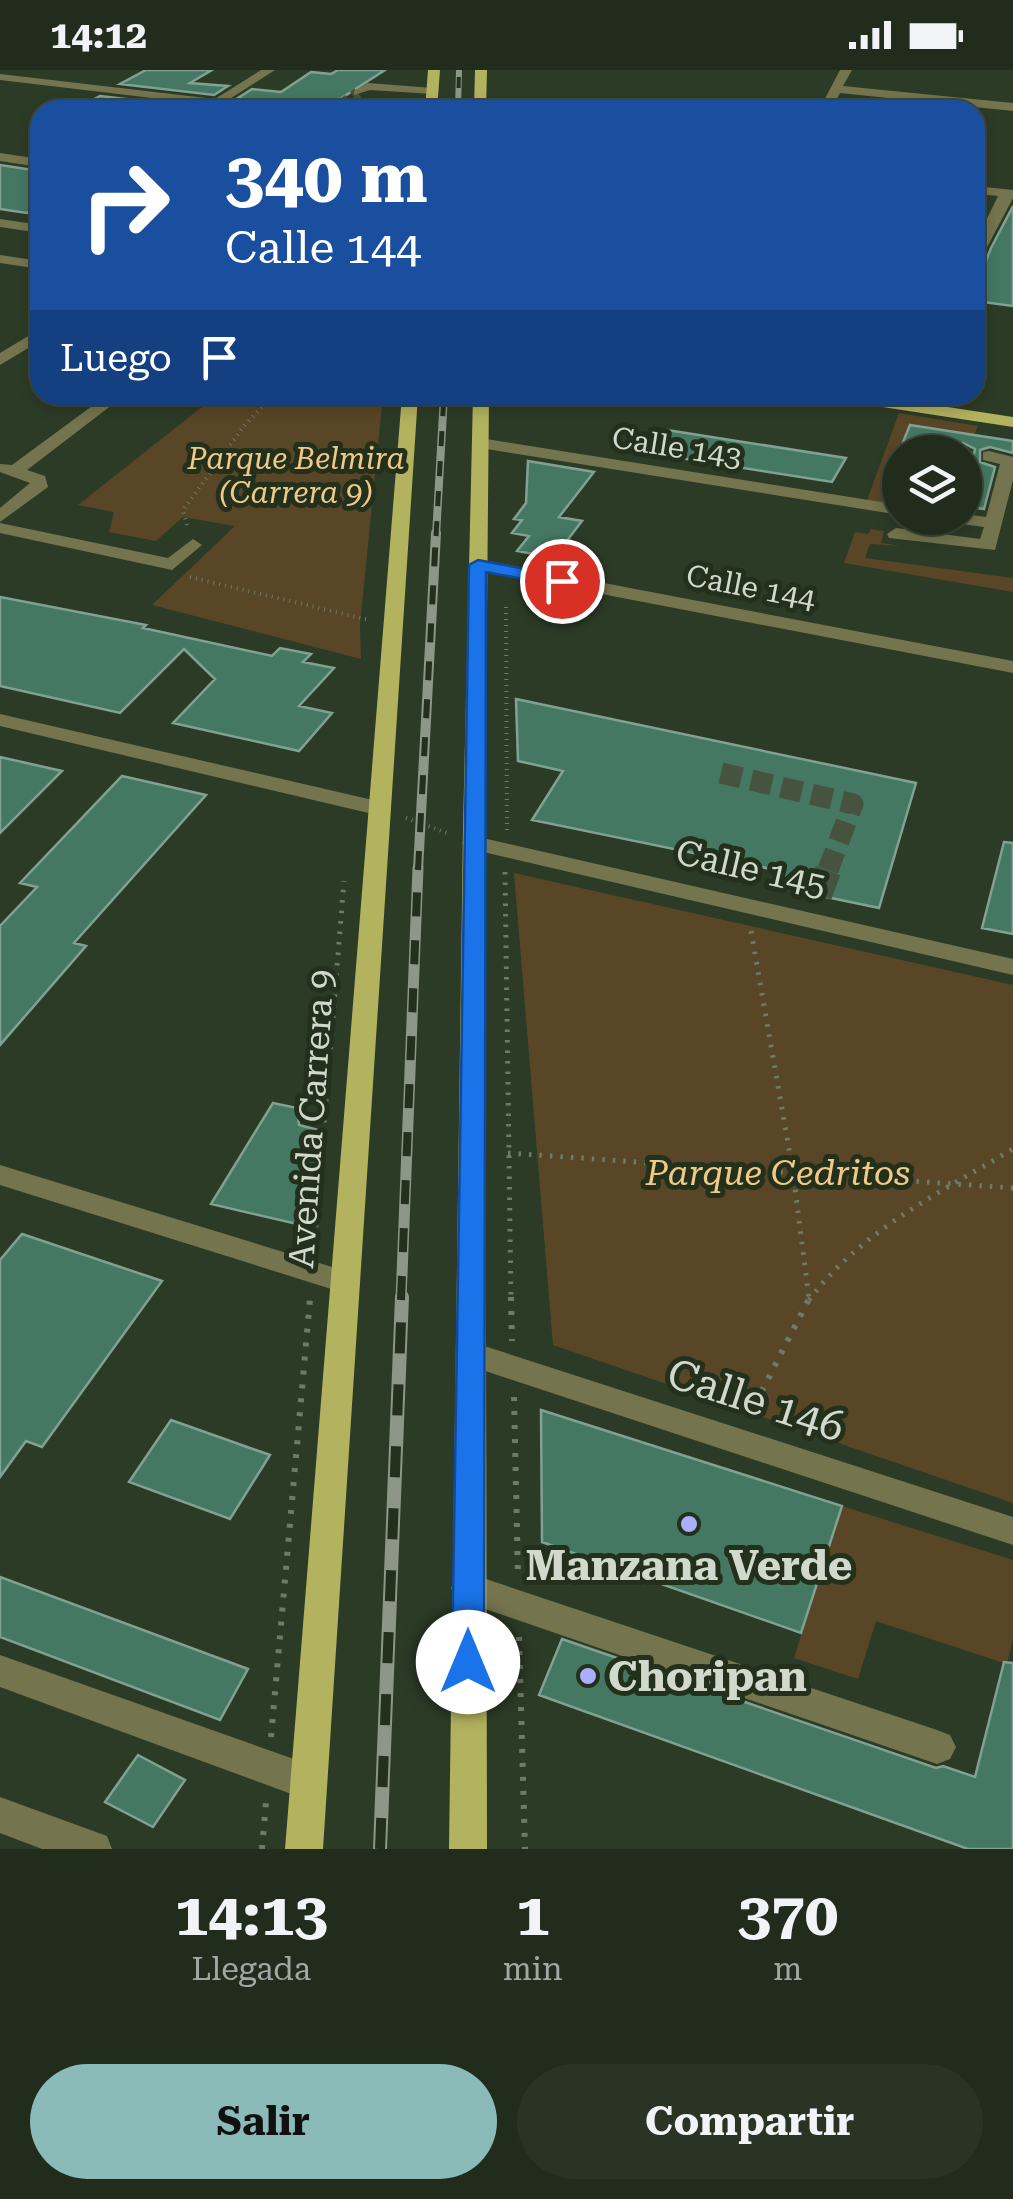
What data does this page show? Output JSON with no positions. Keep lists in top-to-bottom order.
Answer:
{
  "streets": {
    "main road": ["Avenida Carrera 9"],
    "street": [
      "Calle 143",
      "Calle 144",
      "Calle 145",
      "Calle 146"
    ]
  },
  "parks": ["Parque Belmira (Carrera 9)", "Parque Cedritos"],
  "places": ["Manzana Verde", "Choripan"],
  "page": {
    "status": "14:12",
    "turn": ["340 m", "Calle 144"],
    "then": "Luego",
    "eta": [
      "14:13",
      "Llegada",
      "1",
      "min",
      "370",
      "m"
    ],
    "buttons": ["Salir", "Compartir"]
  }
}
